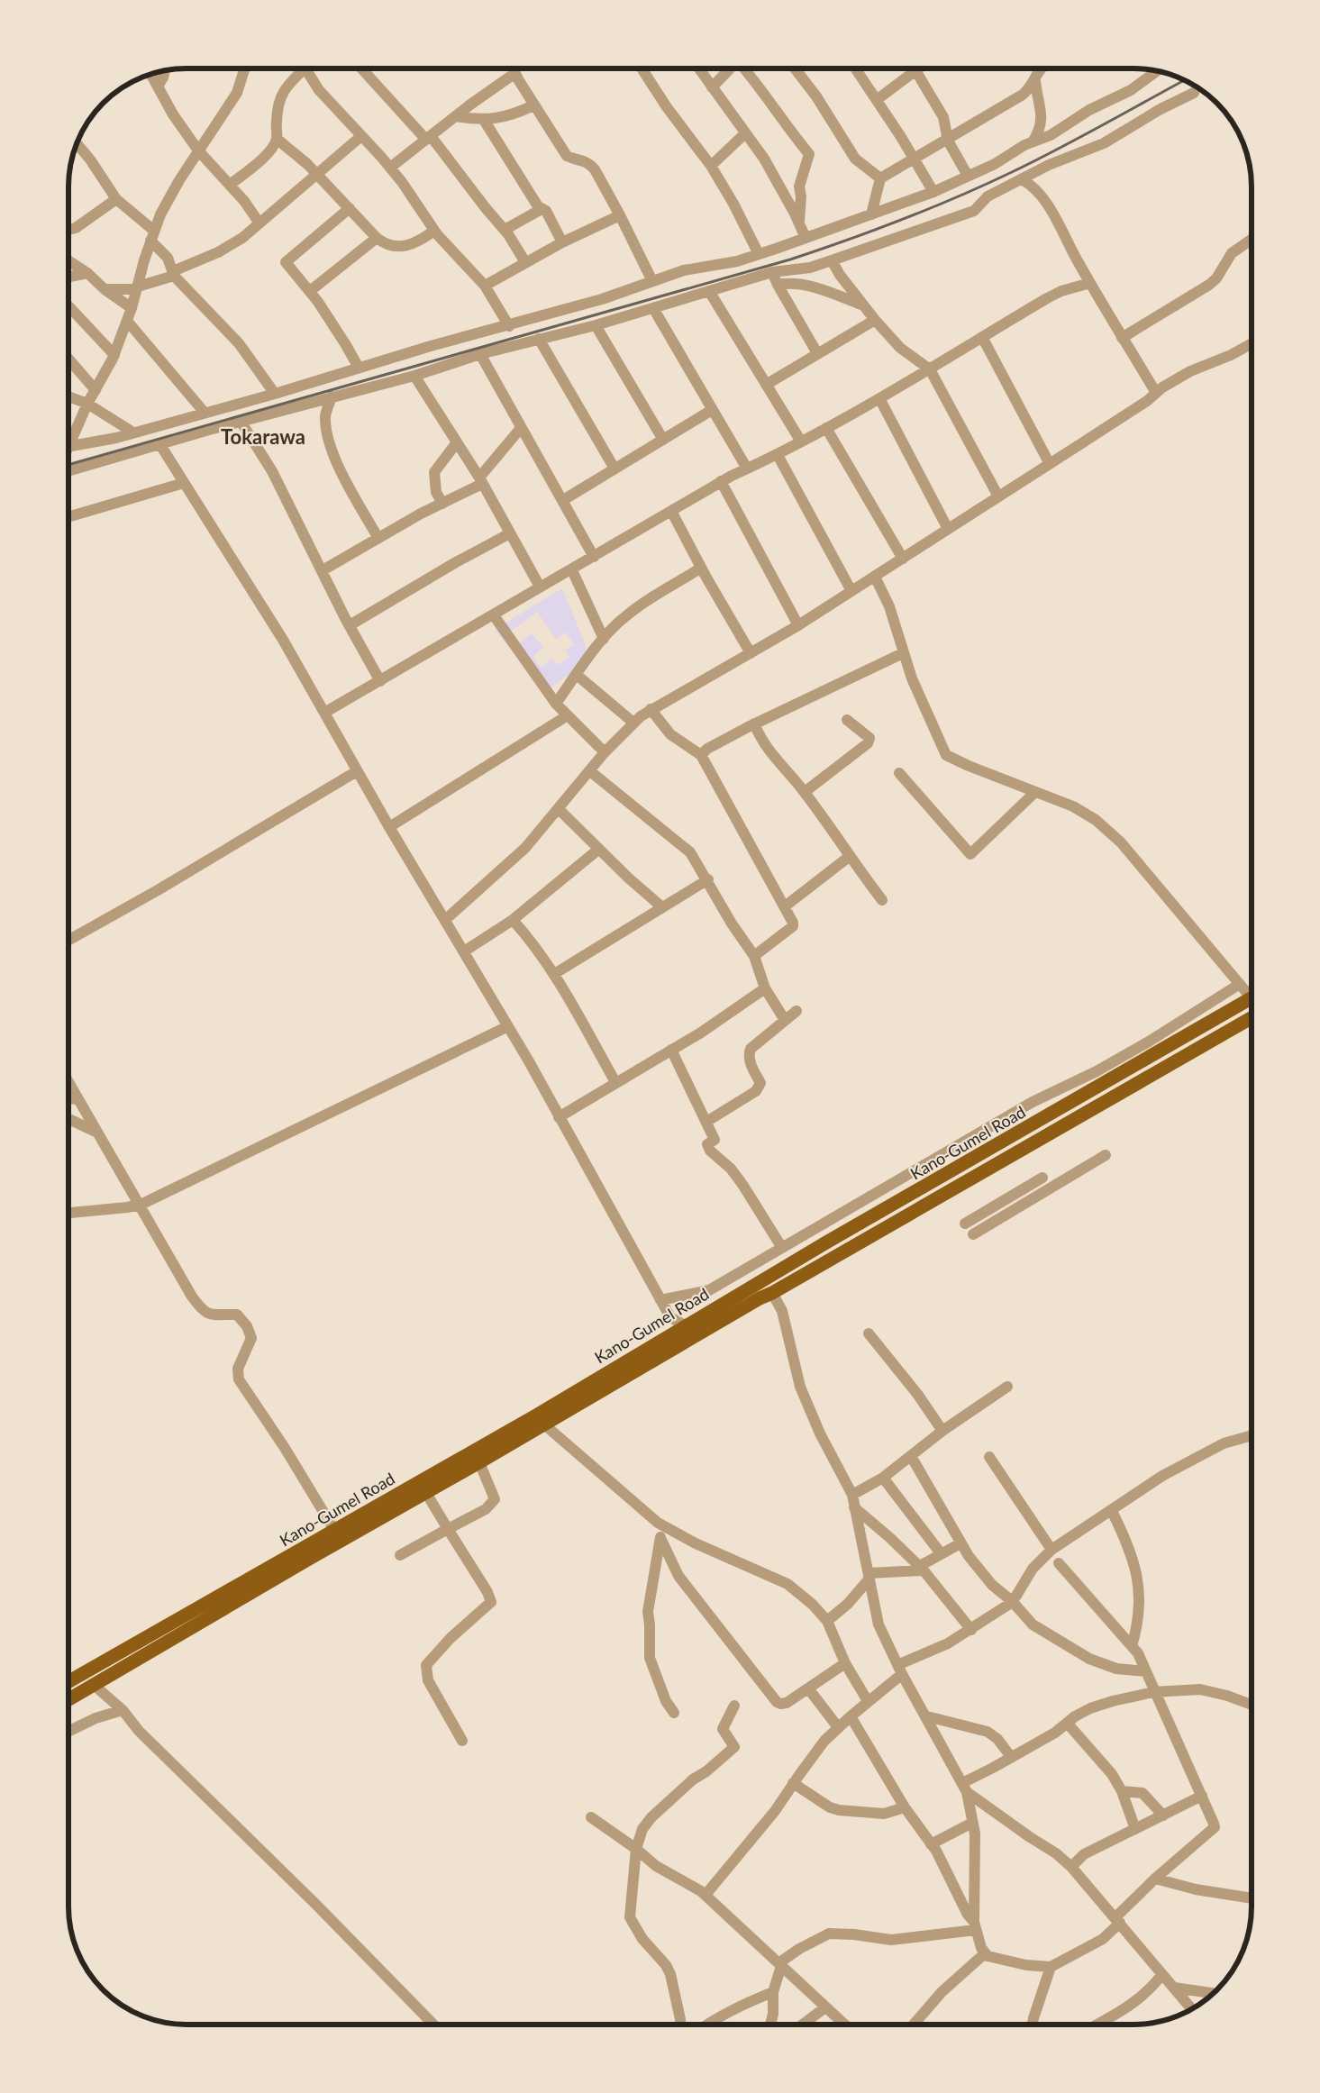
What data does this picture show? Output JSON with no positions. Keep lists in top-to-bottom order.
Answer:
{
  "streets": {
    "main road": ["Kano-Gumel Road"]
  },
  "districts": ["Tokarawa"]
}
